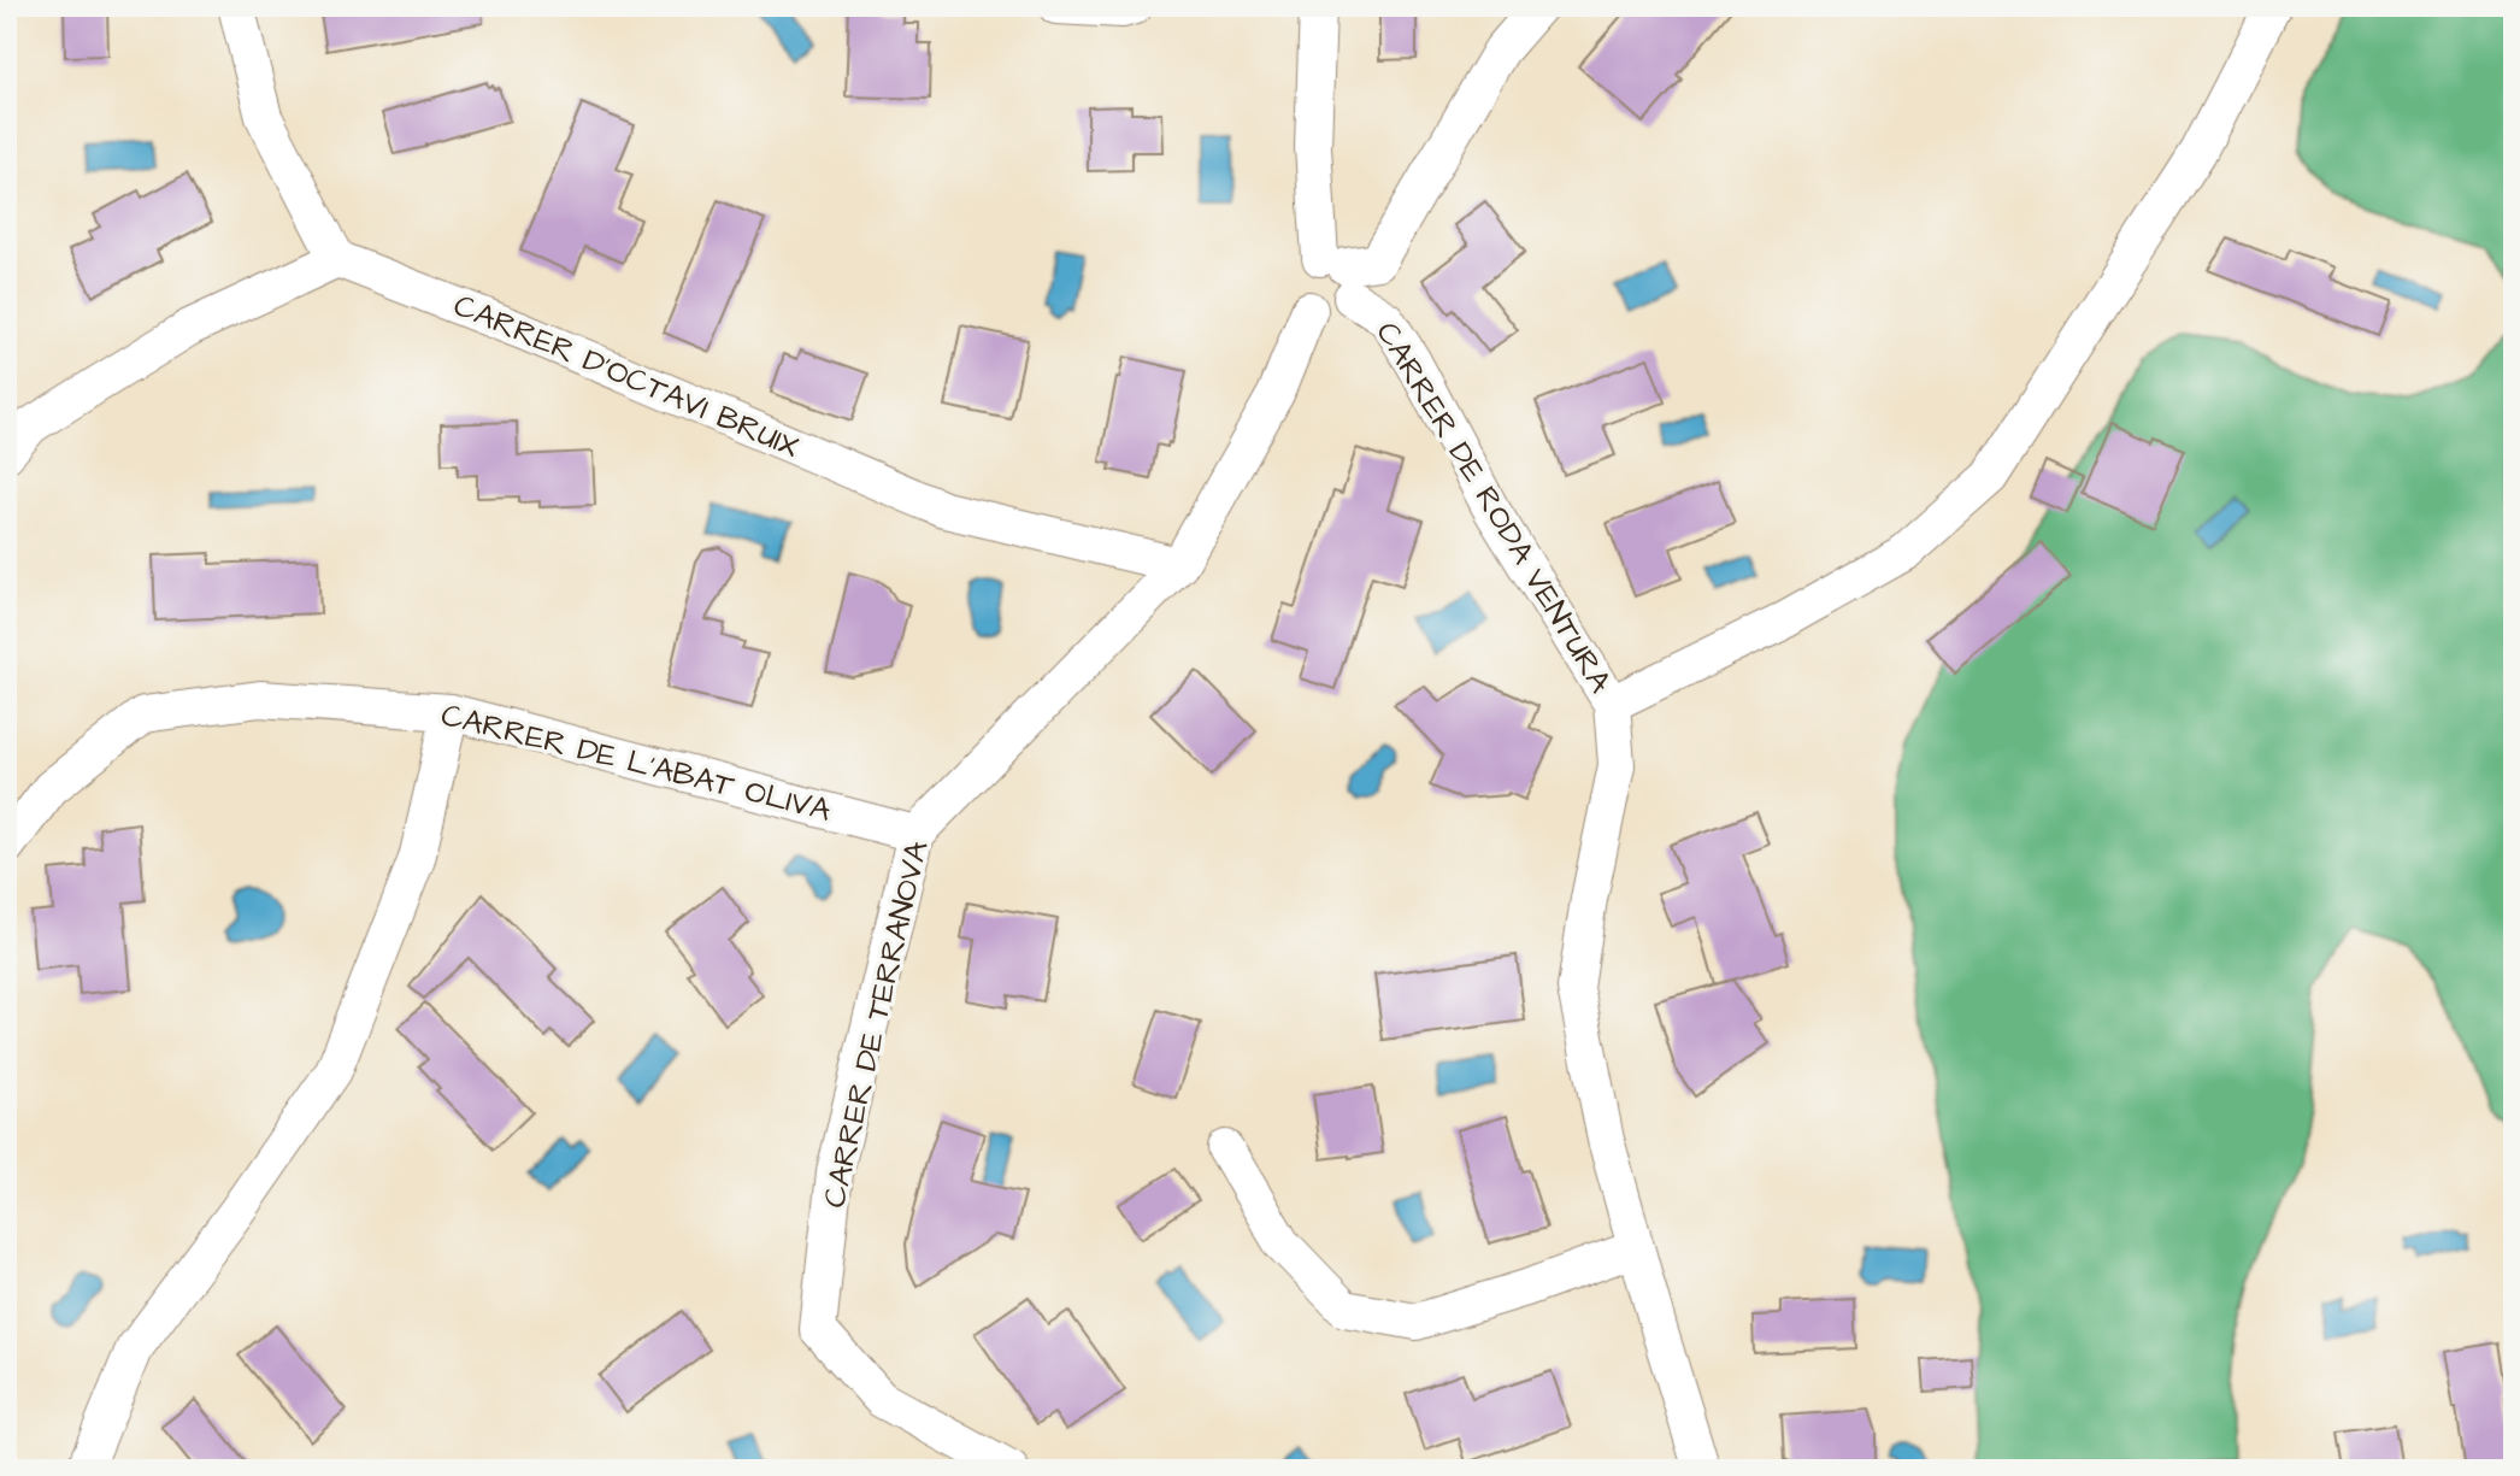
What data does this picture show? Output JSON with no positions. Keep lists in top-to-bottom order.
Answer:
{
  "streets": {
    "street": [
      "CARRER D'OCTAVI BRUIX",
      "CARRER DE RODA VENTURA",
      "CARRER DE L'ABAT OLIVA",
      "CARRER DE TERRANOVA"
    ]
  },
  "crossings": [
    ["CARRER D'OCTAVI BRUIX", "CARRER DE TERRANOVA"],
    ["CARRER DE RODA VENTURA", "CARRER DE TERRANOVA"],
    ["CARRER DE L'ABAT OLIVA", "CARRER DE TERRANOVA"]
  ]
}
